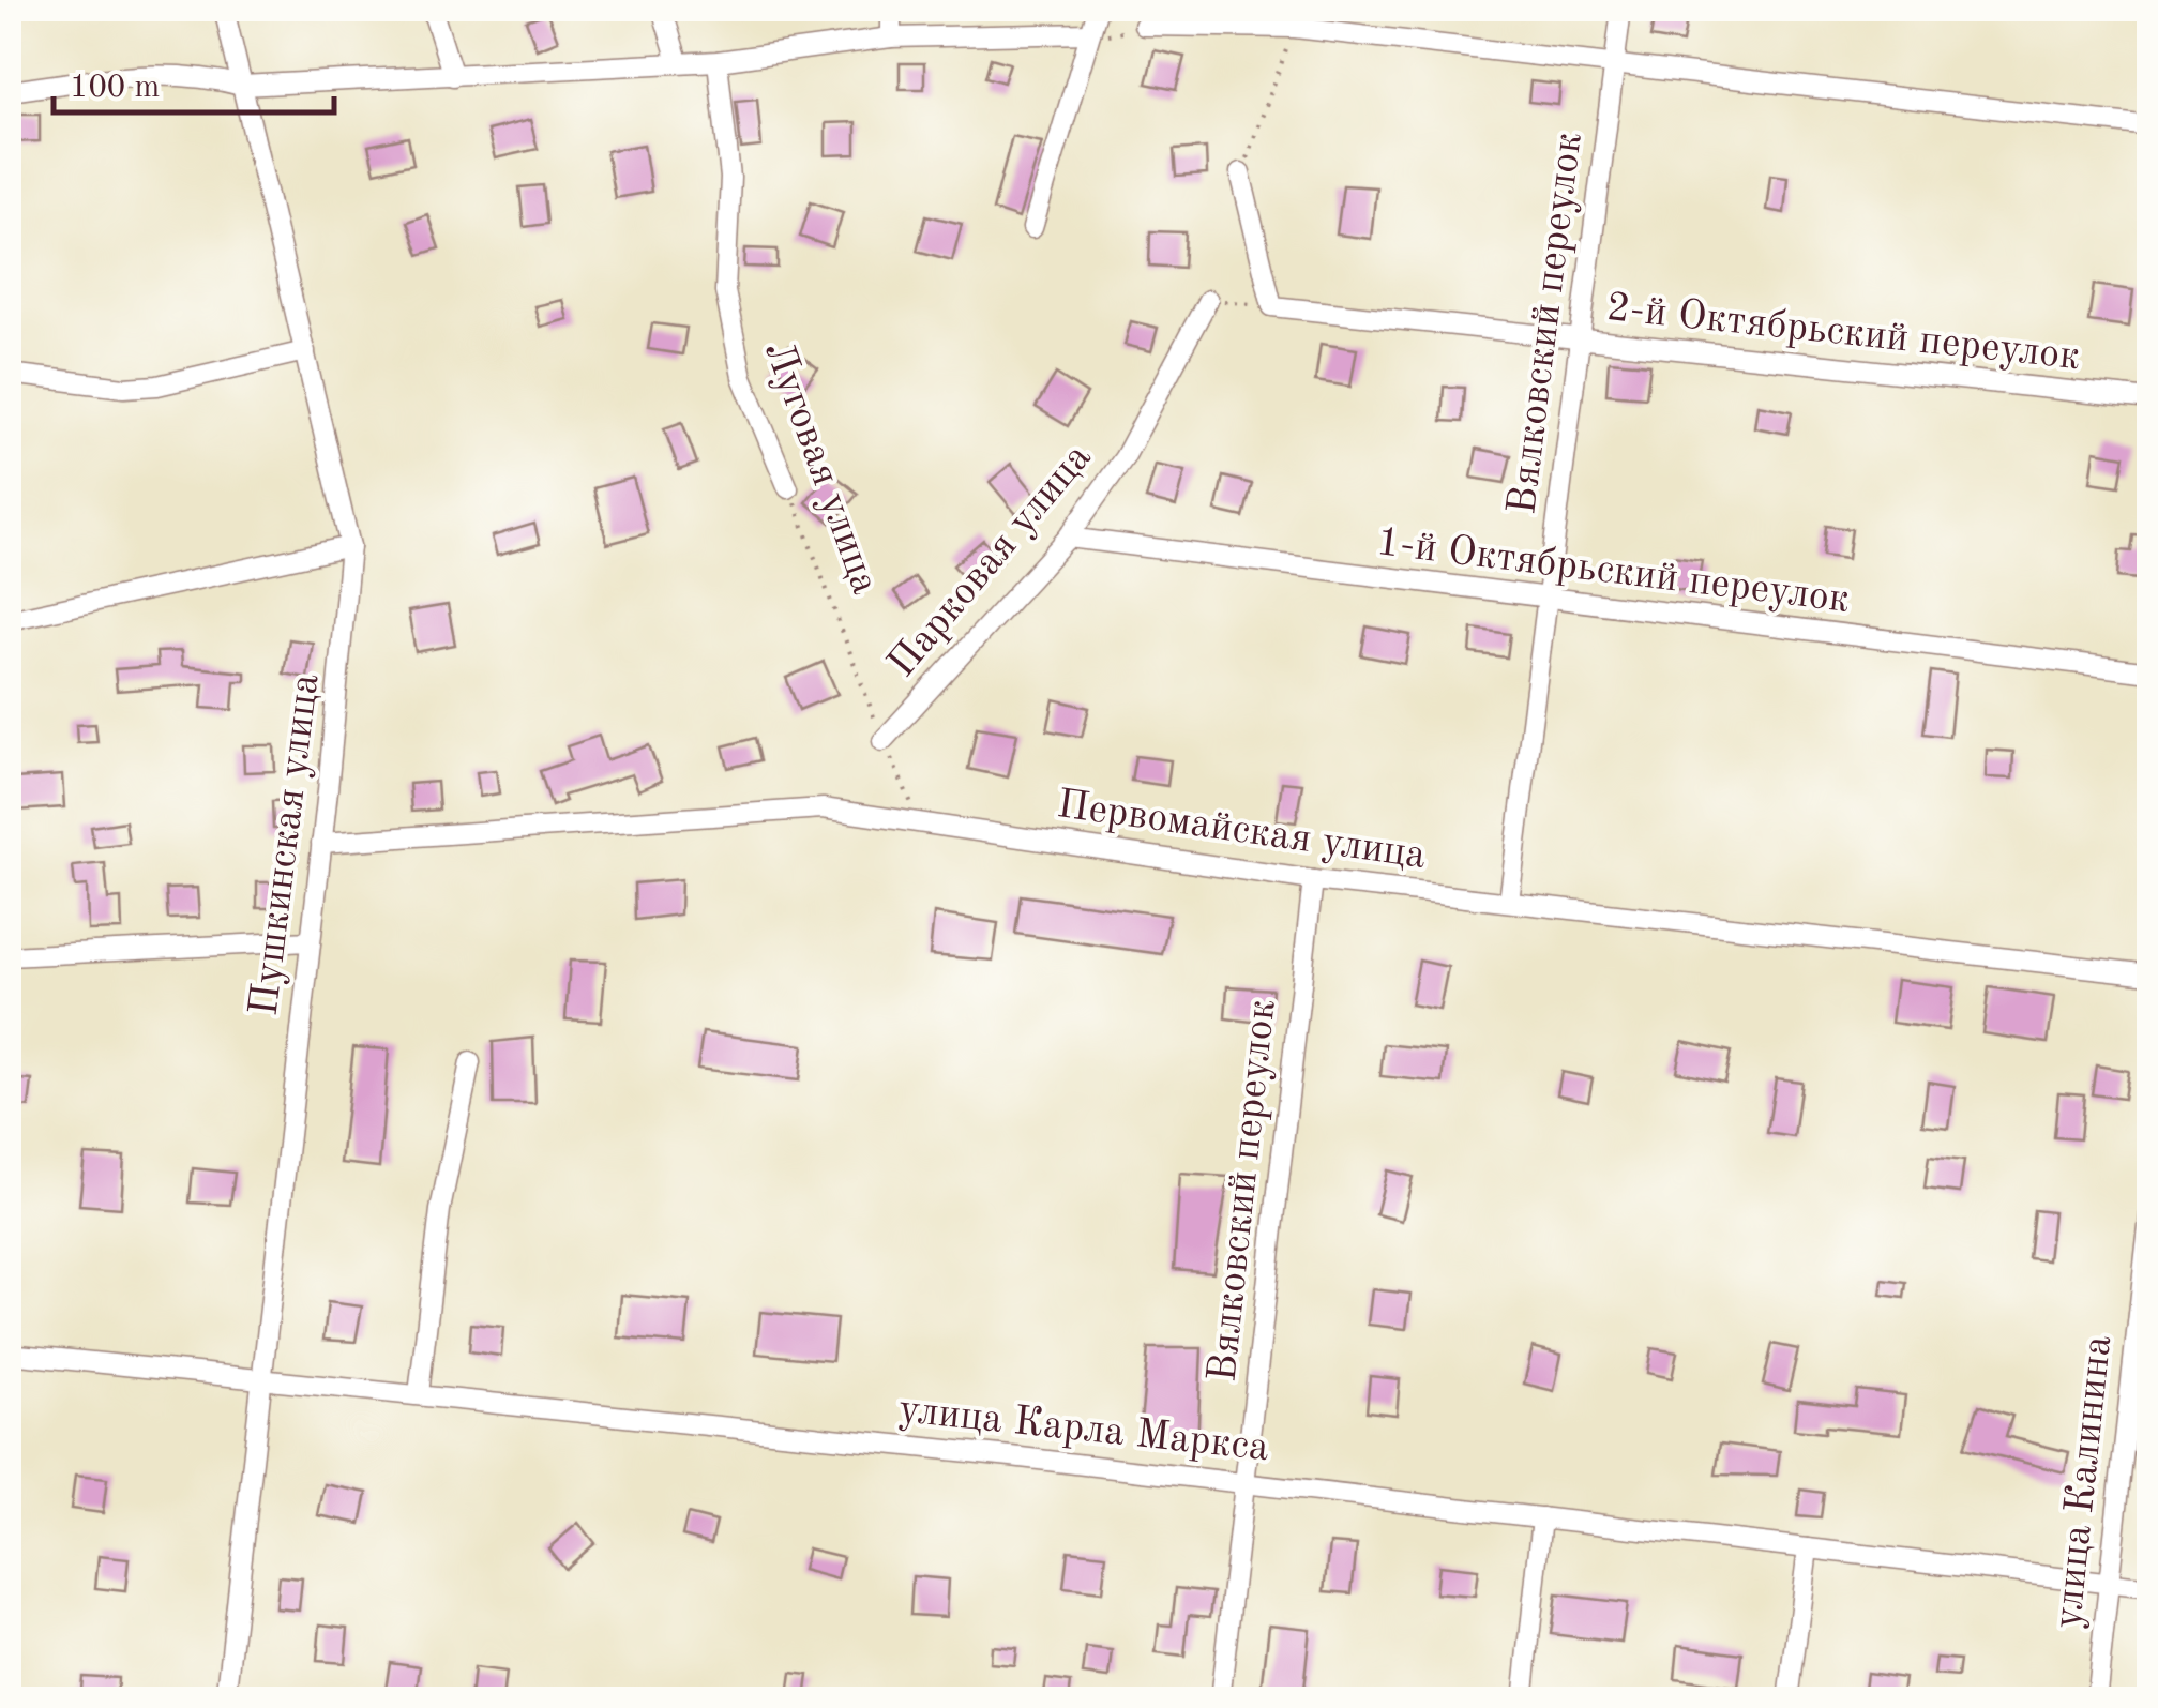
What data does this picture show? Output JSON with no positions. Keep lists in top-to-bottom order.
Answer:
{
  "streets": {
    "street": [
      "Вялковский переулок",
      "2-й Октябрьский переулок",
      "Луговая улица",
      "Парковая улица",
      "1-й Октябрьский переулок",
      "Первомайская улица",
      "Пушкинская улица",
      "улица Карла Маркса",
      "улица Калинина"
    ]
  },
  "crossings": [
    ["Вялковский переулок", "2-й Октябрьский переулок"],
    ["Вялковский переулок", "1-й Октябрьский переулок"],
    ["Вялковский переулок", "Первомайская улица"],
    ["Вялковский переулок", "улица Карла Маркса"],
    ["Луговая улица", "Парковая улица"],
    ["Луговая улица", "Первомайская улица"],
    ["Парковая улица", "1-й Октябрьский переулок"],
    ["Первомайская улица", "Пушкинская улица"],
    ["Пушкинская улица", "улица Карла Маркса"],
    ["улица Карла Маркса", "улица Калинина"]
  ],
  "scale_bar": "100 m"
}
